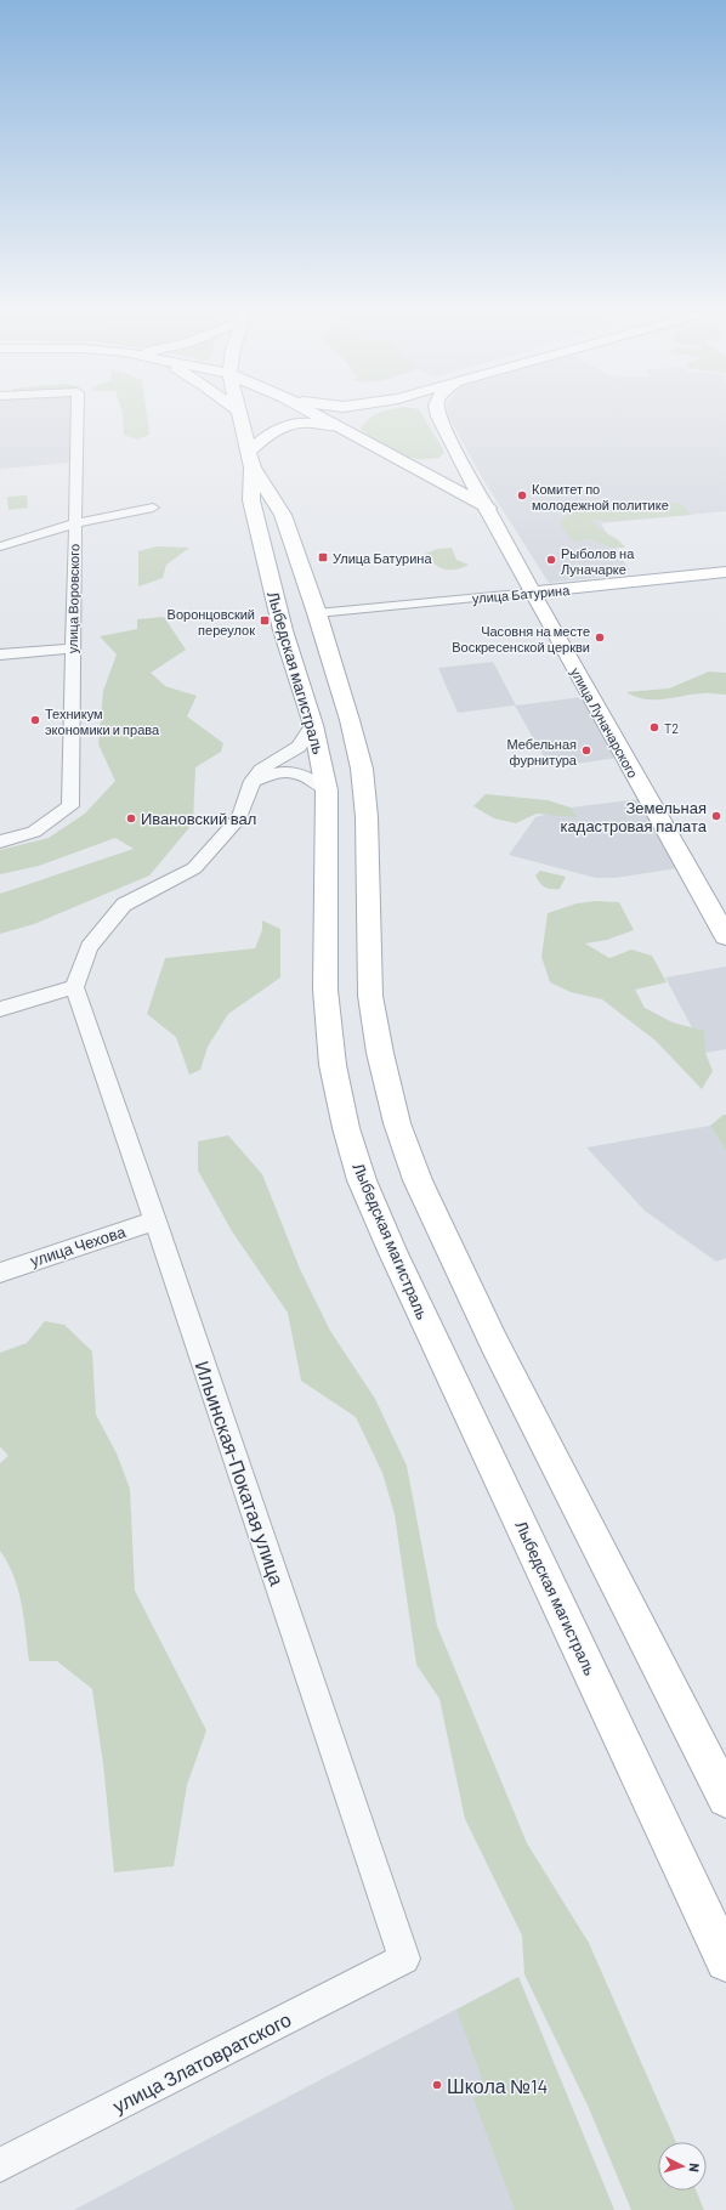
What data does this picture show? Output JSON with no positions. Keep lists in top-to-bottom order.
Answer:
{
  "streets": {
    "main road": ["улица Батурина", "Лыбедская магистраль", "улица Луначарского"],
    "street": [
      "улица Воровского",
      "улица Чехова",
      "Ильинская-Покатая улица",
      "улица Златовратского"
    ]
  },
  "crossings": [
    ["улица Батурина", "Лыбедская магистраль"],
    ["улица Батурина", "улица Луначарского"],
    ["улица Чехова", "Ильинская-Покатая улица"],
    ["Ильинская-Покатая улица", "улица Златовратского"]
  ],
  "places": {
    "other": [
      "Комитет по молодежной политике",
      "Рыболов на Луначарке",
      "Часовня на месте Воскресенской церкви",
      "Техникум экономики и права",
      "T2",
      "Мебельная фурнитура",
      "Земельная кадастровая палата",
      "Ивановский вал",
      "Школа №14"
    ],
    "transit": ["Улица Батурина", "Воронцовский переулок"]
  },
  "north": "right"
}
